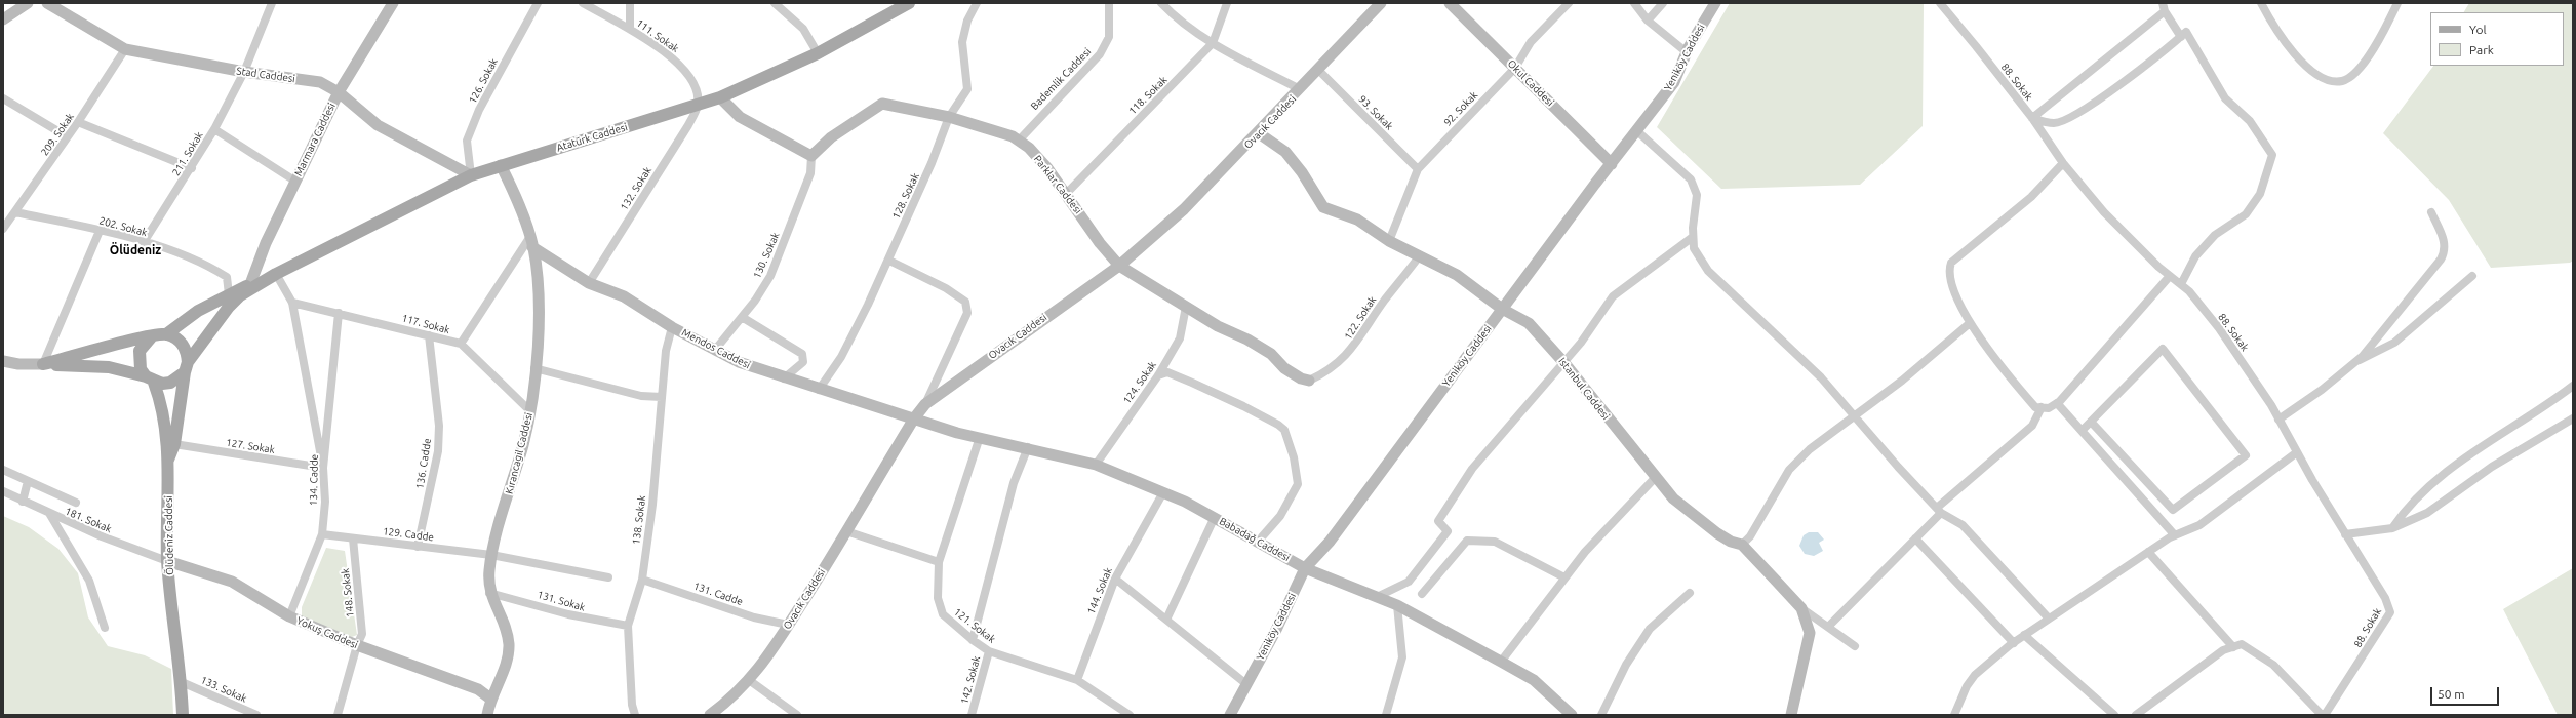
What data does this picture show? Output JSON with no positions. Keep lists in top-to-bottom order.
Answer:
{
  "streets": {
    "main road": ["Atatürk Caddesi", "Ölüdeniz Caddesi"],
    "street": [
      "111. Sokak",
      "Yeniköy Caddesi",
      "Stad Caddesi",
      "Bademlik Caddesi",
      "126. Sokak",
      "88. Sokak",
      "Okul Caddesi",
      "118. Sokak",
      "92. Sokak",
      "93. Sokak",
      "Ovacık Caddesi",
      "209. Sokak",
      "Marmara Caddesi",
      "211. Sokak",
      "Parklar Caddesi",
      "132. Sokak",
      "128. Sokak",
      "202. Sokak",
      "130. Sokak",
      "122. Sokak",
      "117. Sokak",
      "Mendos Caddesi",
      "124. Sokak",
      "Istanbul Caddesi",
      "127. Sokak",
      "Kırancagil Caddesi",
      "136. Cadde",
      "134. Cadde",
      "181. Sokak",
      "138. Sokak",
      "129. Cadde",
      "Babadağ Caddesi",
      "144. Sokak",
      "148. Sokak",
      "131. Cadde",
      "131. Sokak",
      "121. Sokak",
      "Yokuş Caddesi",
      "142. Sokak",
      "133. Sokak"
    ]
  },
  "crossings": [
    ["111. Sokak", "Atatürk Caddesi"],
    ["111. Sokak", "132. Sokak"],
    ["Yeniköy Caddesi", "Okul Caddesi"],
    ["Yeniköy Caddesi", "Istanbul Caddesi"],
    ["Yeniköy Caddesi", "Babadağ Caddesi"],
    ["Stad Caddesi", "126. Sokak"],
    ["Stad Caddesi", "209. Sokak"],
    ["Stad Caddesi", "Atatürk Caddesi"],
    ["Stad Caddesi", "Marmara Caddesi"],
    ["Stad Caddesi", "211. Sokak"],
    ["Bademlik Caddesi", "Parklar Caddesi"],
    ["126. Sokak", "Atatürk Caddesi"],
    ["Okul Caddesi", "92. Sokak"],
    ["118. Sokak", "Parklar Caddesi"],
    ["92. Sokak", "93. Sokak"],
    ["92. Sokak", "Istanbul Caddesi"],
    ["93. Sokak", "Ovacık Caddesi"],
    ["Ovacık Caddesi", "Parklar Caddesi"],
    ["Ovacık Caddesi", "Mendos Caddesi"],
    ["Ovacık Caddesi", "Istanbul Caddesi"],
    ["Ovacık Caddesi", "Babadağ Caddesi"],
    ["Ovacık Caddesi", "131. Cadde"],
    ["209. Sokak", "202. Sokak"],
    ["Atatürk Caddesi", "132. Sokak"],
    ["Atatürk Caddesi", "Kırancagil Caddesi"],
    ["211. Sokak", "202. Sokak"],
    ["Parklar Caddesi", "128. Sokak"],
    ["Parklar Caddesi", "130. Sokak"],
    ["Parklar Caddesi", "122. Sokak"],
    ["Parklar Caddesi", "124. Sokak"],
    ["132. Sokak", "Mendos Caddesi"],
    ["128. Sokak", "Mendos Caddesi"],
    ["130. Sokak", "Mendos Caddesi"],
    ["122. Sokak", "Istanbul Caddesi"],
    ["117. Sokak", "Kırancagil Caddesi"],
    ["117. Sokak", "136. Cadde"],
    ["117. Sokak", "134. Cadde"],
    ["Mendos Caddesi", "Kırancagil Caddesi"],
    ["Mendos Caddesi", "138. Sokak"],
    ["Mendos Caddesi", "Babadağ Caddesi"],
    ["124. Sokak", "Babadağ Caddesi"],
    ["127. Sokak", "134. Cadde"],
    ["Kırancagil Caddesi", "129. Cadde"],
    ["Kırancagil Caddesi", "131. Sokak"],
    ["Kırancagil Caddesi", "Yokuş Caddesi"],
    ["136. Cadde", "129. Cadde"],
    ["134. Cadde", "129. Cadde"],
    ["134. Cadde", "Yokuş Caddesi"],
    ["181. Sokak", "Ölüdeniz Caddesi"],
    ["181. Sokak", "Yokuş Caddesi"],
    ["138. Sokak", "131. Cadde"],
    ["138. Sokak", "131. Sokak"],
    ["129. Cadde", "148. Sokak"],
    ["Ölüdeniz Caddesi", "Yokuş Caddesi"],
    ["Ölüdeniz Caddesi", "133. Sokak"],
    ["Babadağ Caddesi", "144. Sokak"],
    ["Babadağ Caddesi", "121. Sokak"],
    ["144. Sokak", "121. Sokak"],
    ["148. Sokak", "Yokuş Caddesi"],
    ["121. Sokak", "142. Sokak"]
  ],
  "districts": ["Ölüdeniz"],
  "legend": ["Yol", "Park"],
  "scale_bar": "50 m"
}
